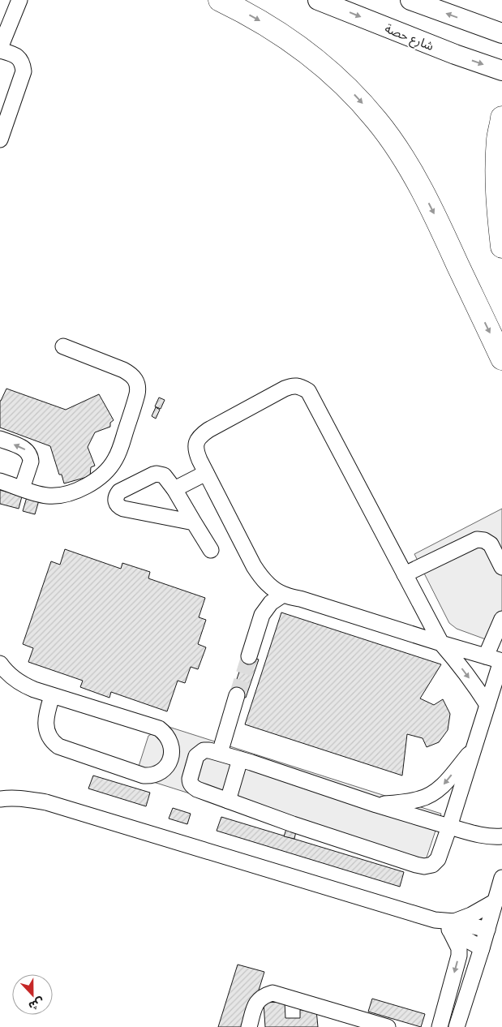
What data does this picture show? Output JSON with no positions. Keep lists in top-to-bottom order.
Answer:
{
  "streets": {
    "main road": ["شارع حصة"]
  },
  "north": "bottom"
}
